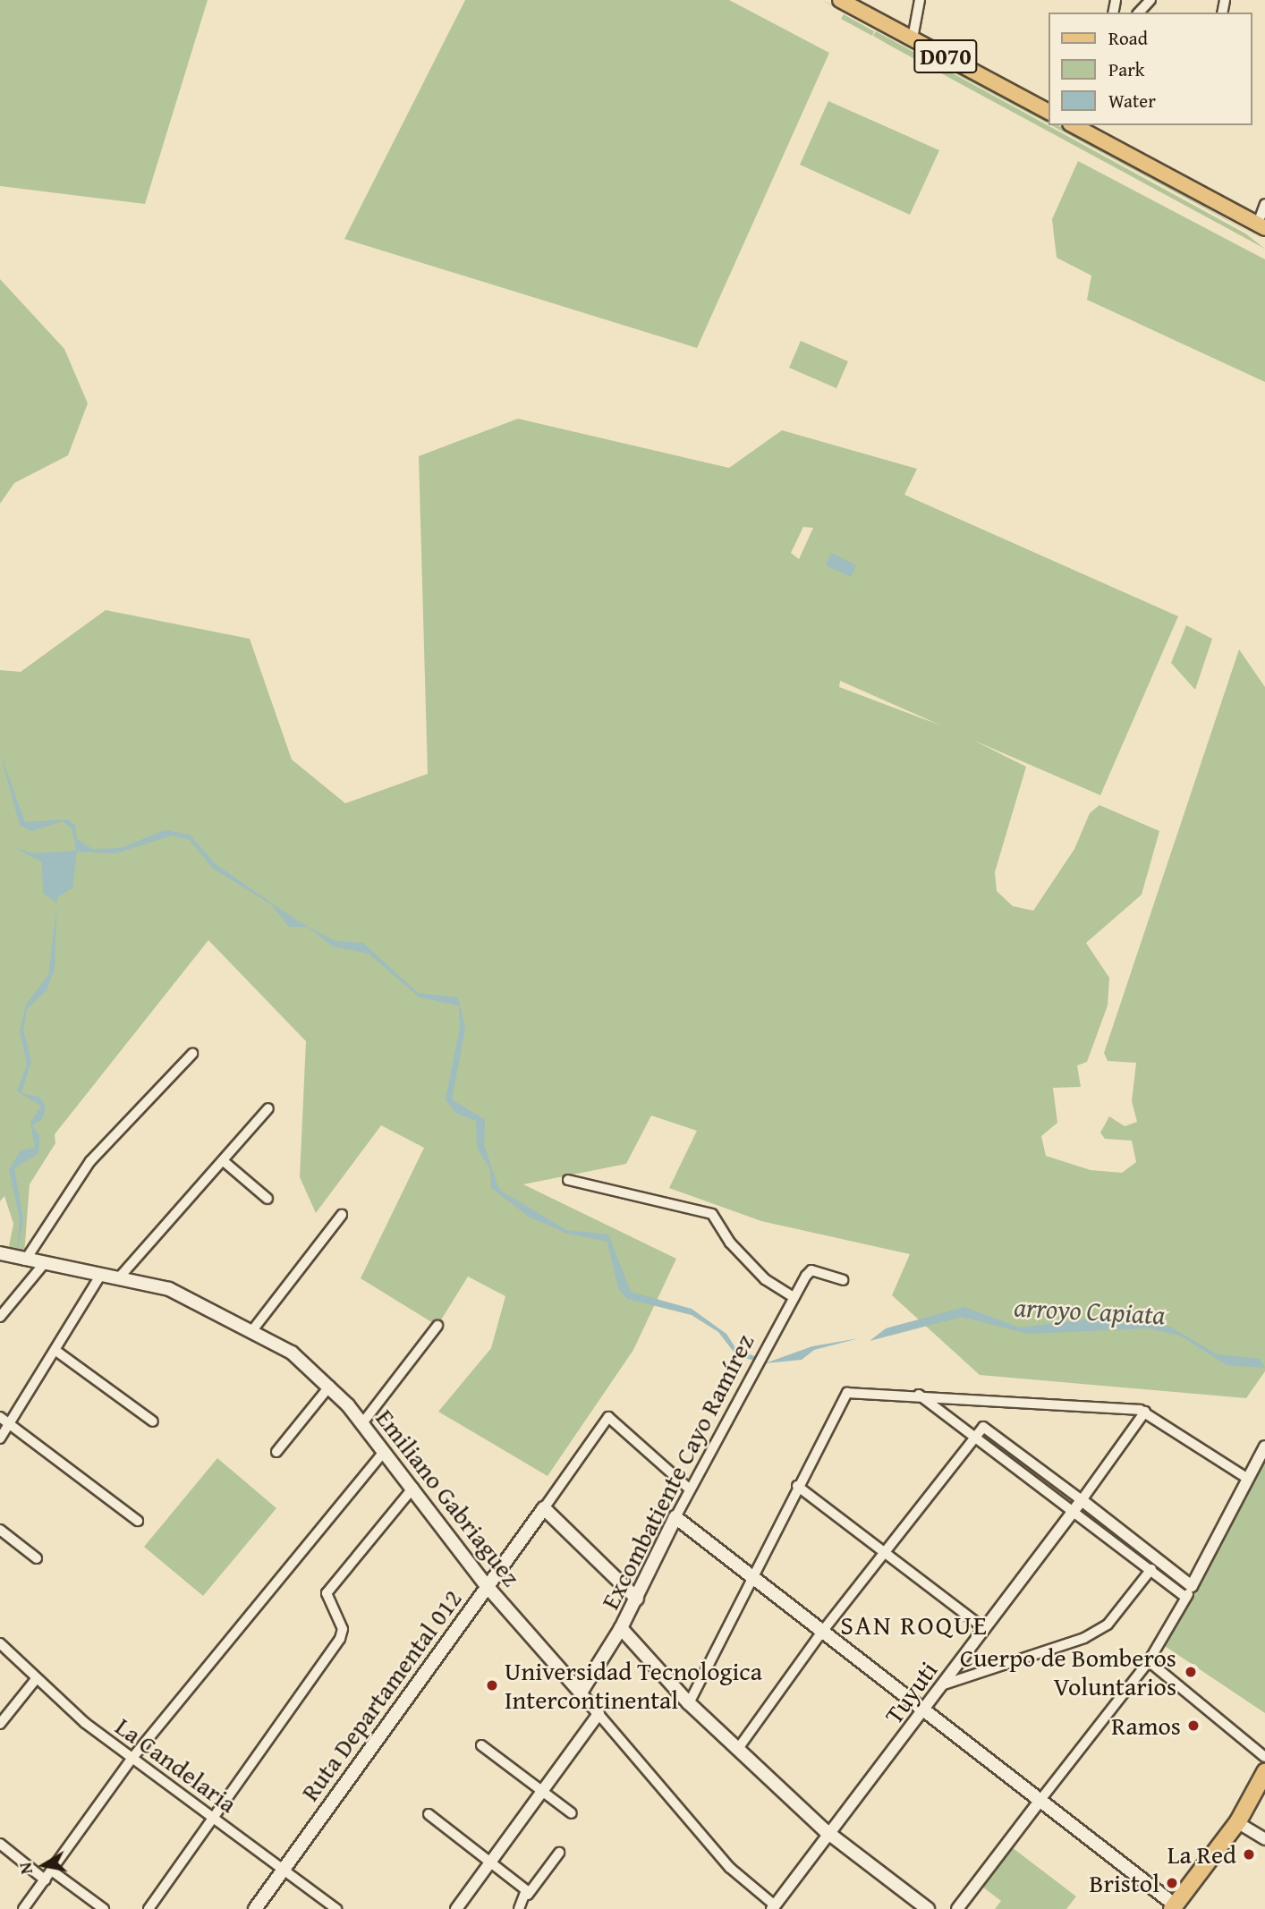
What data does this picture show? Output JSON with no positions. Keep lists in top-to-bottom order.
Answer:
{
  "streets": {
    "main road": [
      "D070",
      "Excombatiente Cayo Ramírez",
      "Emiliano Gabriaguez",
      "Ruta Departamental 012"
    ],
    "street": ["Tuyuti", "La Candelaria"]
  },
  "crossings": [
    ["Excombatiente Cayo Ramírez", "Emiliano Gabriaguez"],
    ["Emiliano Gabriaguez", "Tuyuti"],
    ["Emiliano Gabriaguez", "Ruta Departamental 012"],
    ["Ruta Departamental 012", "La Candelaria"]
  ],
  "districts": ["SAN ROQUE"],
  "water": ["arroyo Capiata"],
  "places": [
    "Cuerpo de Bomberos Voluntarios",
    "Universidad Tecnologica Intercontinental",
    "Ramos",
    "La Red",
    "Bristol"
  ],
  "legend": ["Road", "Park", "Water"],
  "north": "left"
}
